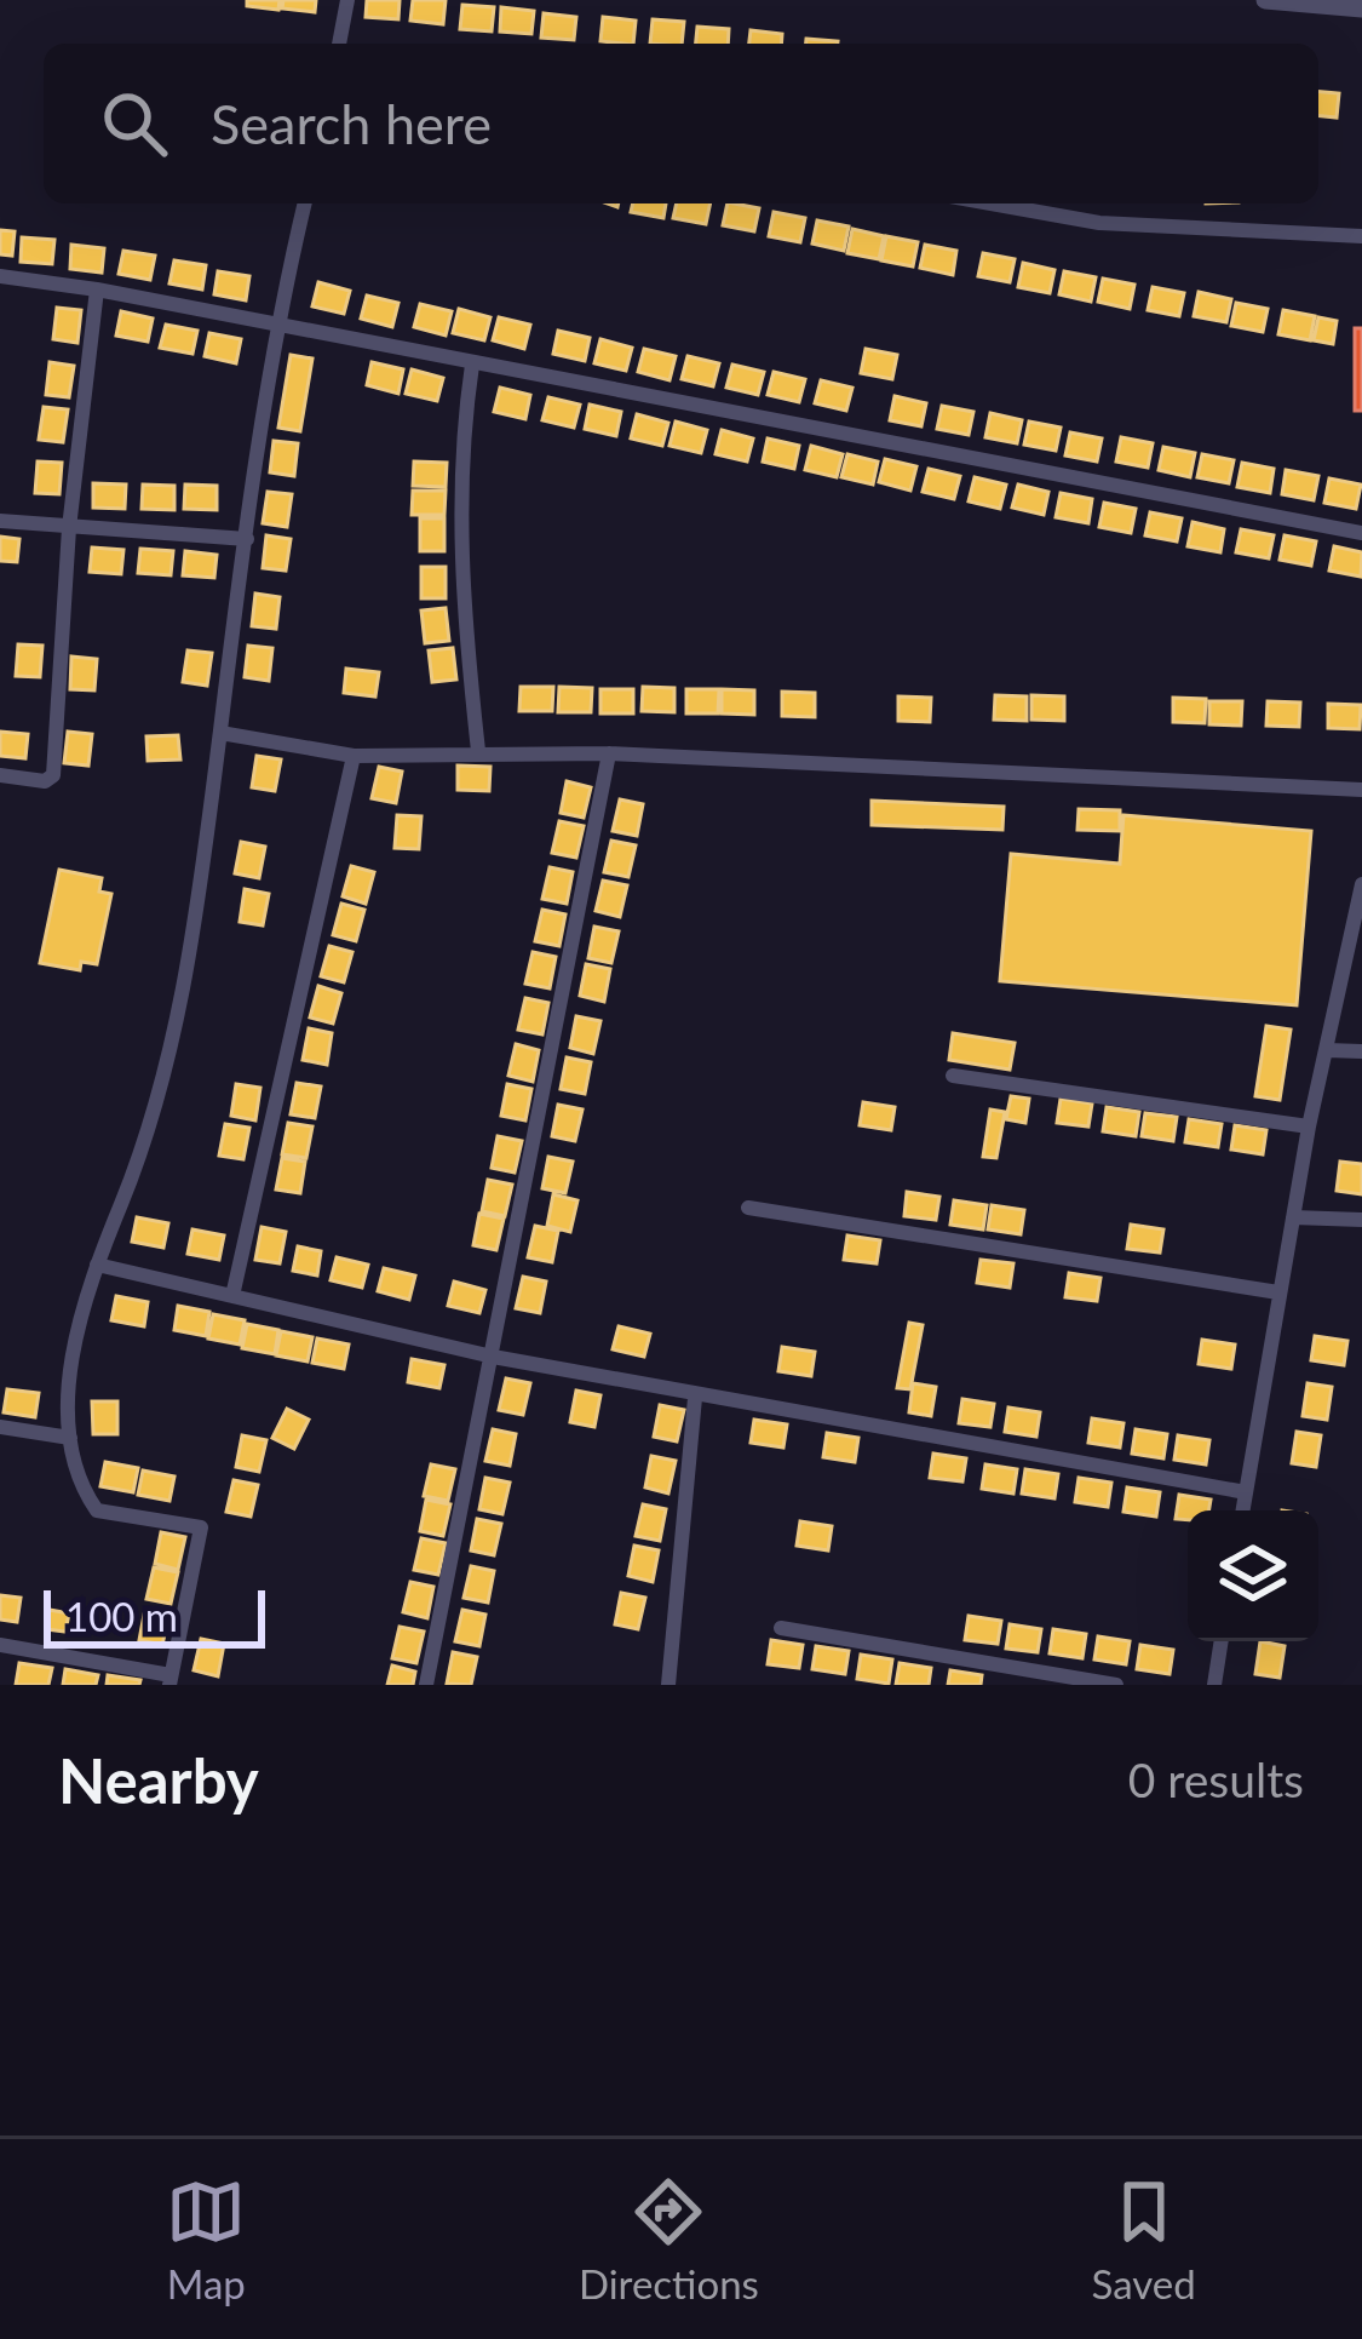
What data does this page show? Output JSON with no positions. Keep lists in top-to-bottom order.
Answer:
{
  "scale_bar": "100 m",
  "page": {
    "search": "Search here",
    "scale": "100 m",
    "heading": ["Nearby", "0 results"],
    "nav": ["Map", "Directions", "Saved"]
  }
}
